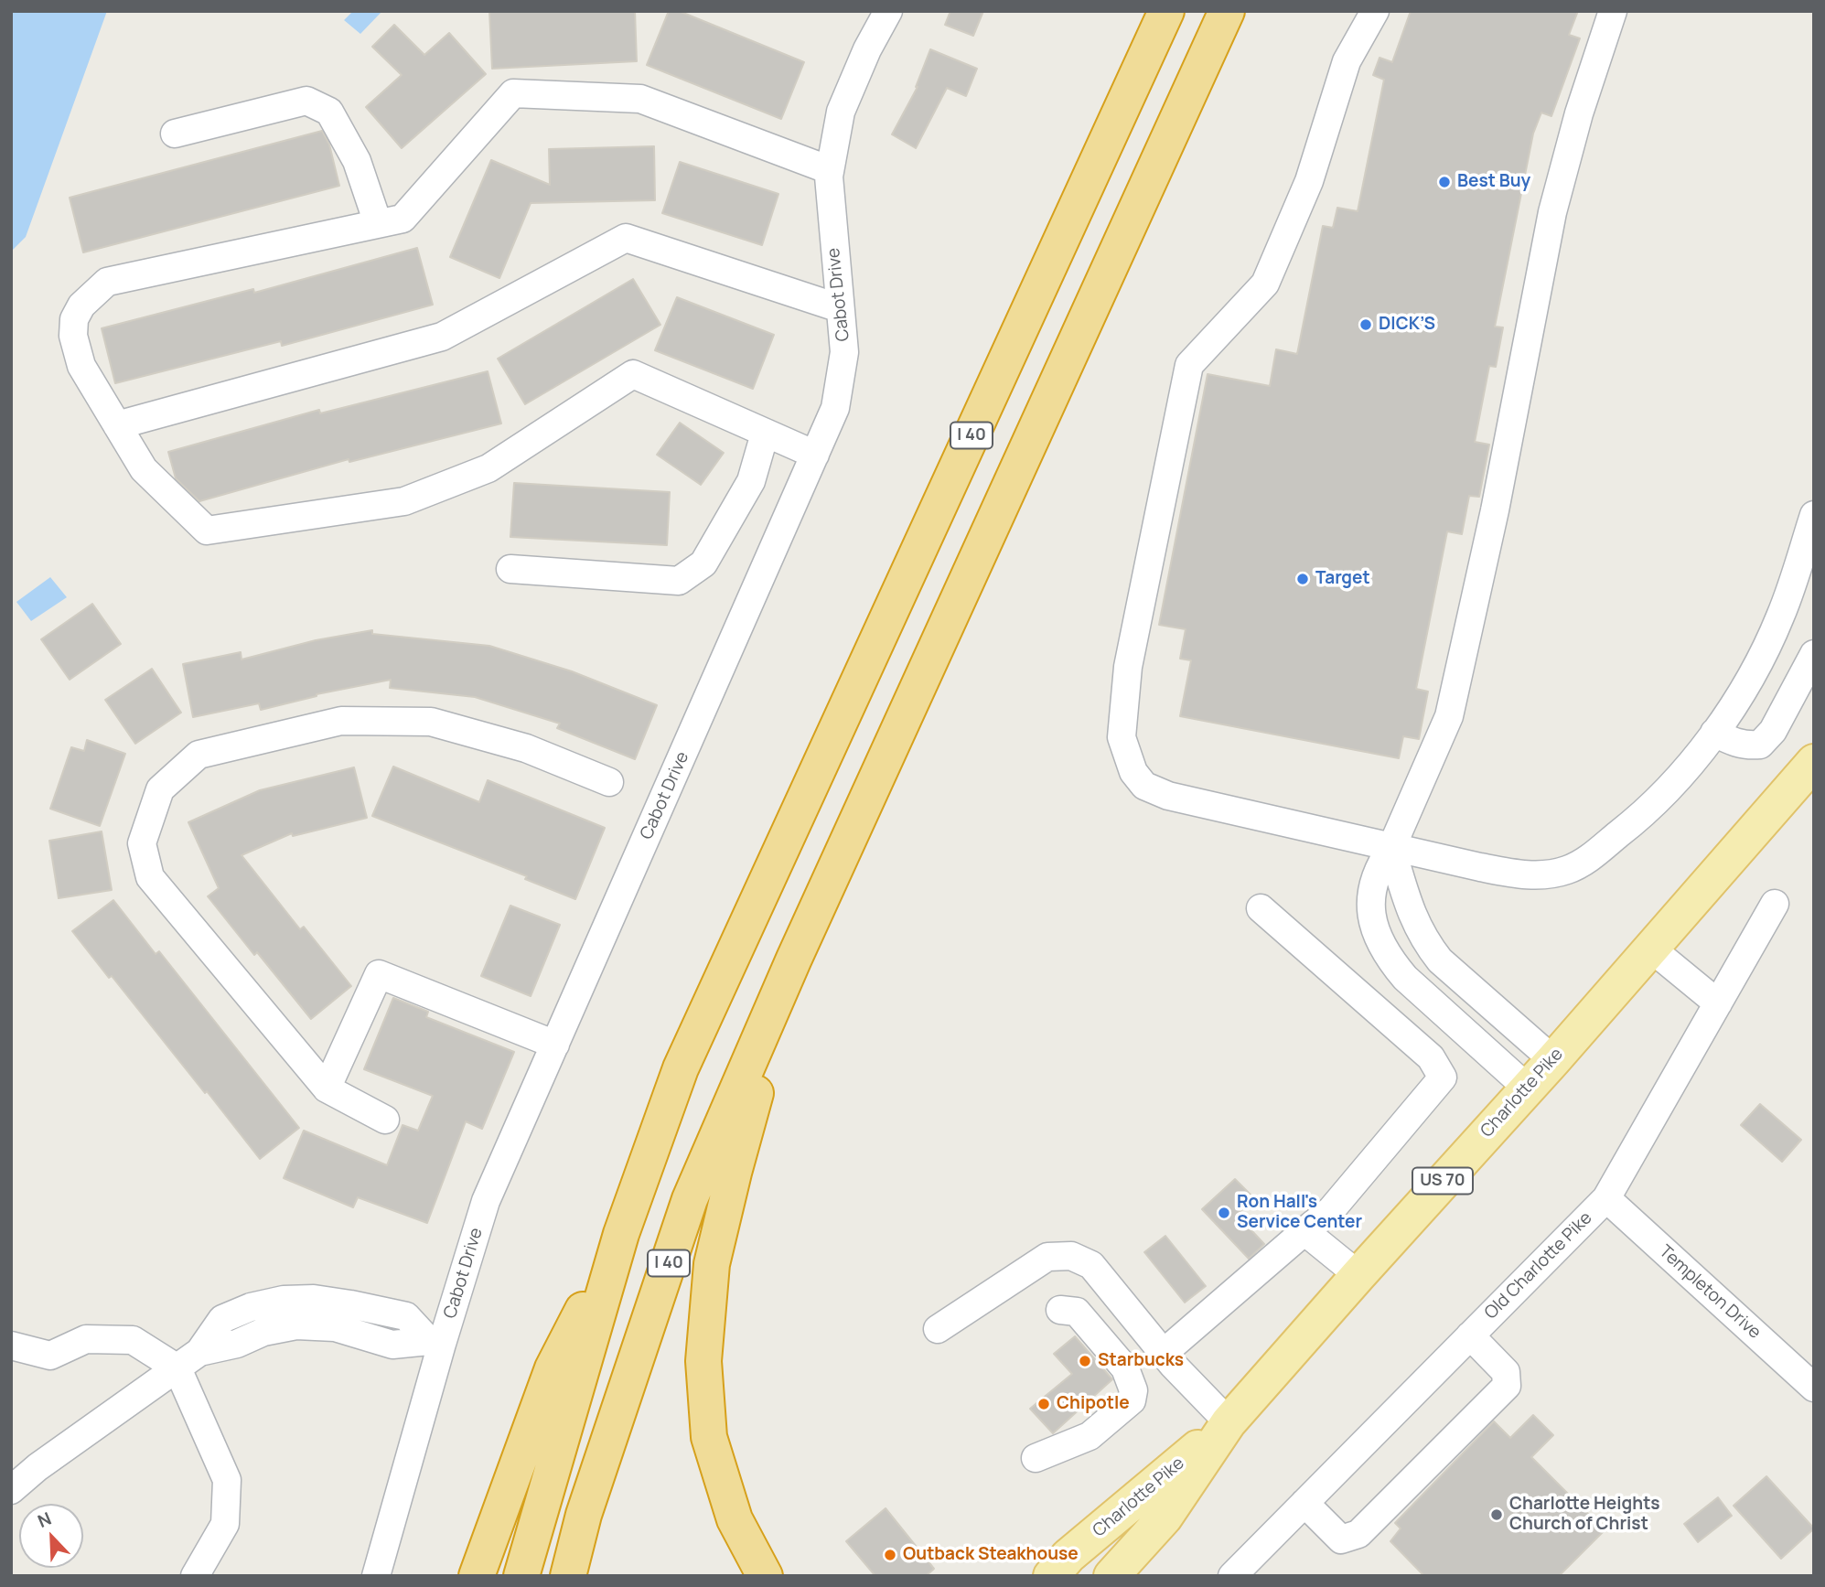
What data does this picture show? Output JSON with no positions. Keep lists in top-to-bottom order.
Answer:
{
  "streets": {
    "highway": ["I 40"],
    "main road": ["Charlotte Pike", "US 70"],
    "street": ["Cabot Drive", "Old Charlotte Pike", "Templeton Drive"]
  },
  "crossings": [
    ["Old Charlotte Pike", "Templeton Drive"]
  ],
  "places": [
    "Best Buy",
    "DICK’S",
    "Target",
    "Ron Hall's Service Center",
    "Starbucks",
    "Chipotle",
    "Charlotte Heights Church of Christ",
    "Outback Steakhouse"
  ],
  "north": "top left"
}
